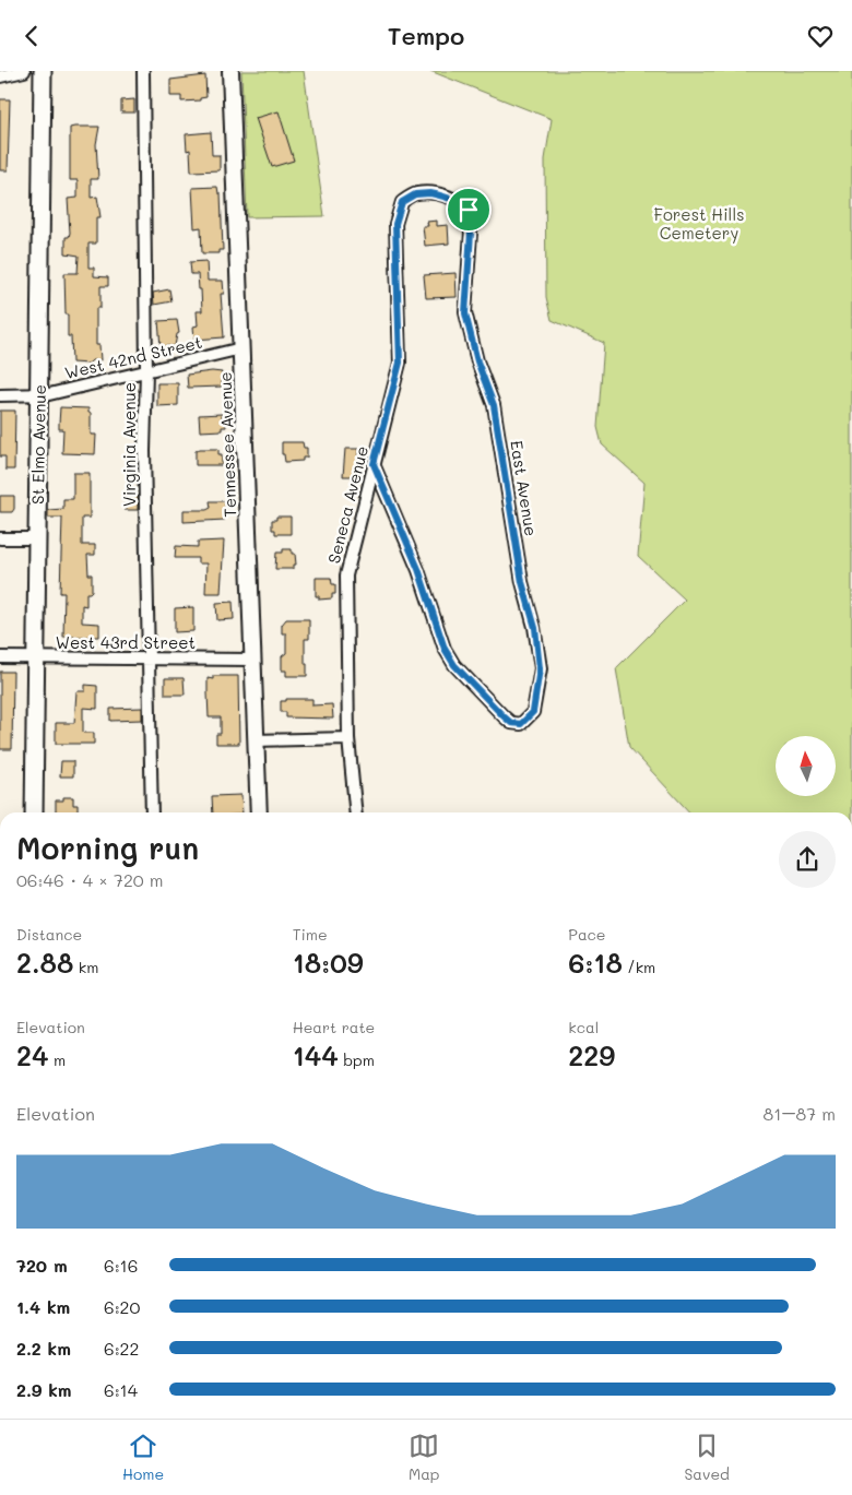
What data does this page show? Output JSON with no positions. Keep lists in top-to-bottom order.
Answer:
{
  "streets": {
    "main road": ["St Elmo Avenue"],
    "street": [
      "West 42nd Street",
      "Virginia Avenue",
      "Tennessee Avenue",
      "East Avenue",
      "Seneca Avenue",
      "West 43rd Street"
    ]
  },
  "crossings": [
    ["West 42nd Street", "St Elmo Avenue"],
    ["West 42nd Street", "Virginia Avenue"],
    ["West 42nd Street", "Tennessee Avenue"],
    ["St Elmo Avenue", "West 43rd Street"],
    ["Virginia Avenue", "West 43rd Street"],
    ["Tennessee Avenue", "West 43rd Street"],
    ["East Avenue", "Seneca Avenue"]
  ],
  "parks": ["Forest Hills Cemetery"],
  "north": "top",
  "page": {
    "header": "Tempo",
    "heading": ["Morning run", "06:46 · 4 × 720 m"],
    "stats": [
      ["Distance", "2.88 km"],
      ["Time", "18:09"],
      ["Pace", "6:18 /km"],
      ["Elevation", "24 m"],
      ["Heart rate", "144 bpm"],
      ["kcal", "229"]
    ],
    "chart": ["Elevation", "81–87 m"],
    "list": [
      {
        "name": "720 m",
        "note": "6:16"
      },
      {
        "name": "1.4 km",
        "note": "6:20"
      },
      {
        "name": "2.2 km",
        "note": "6:22"
      },
      {
        "name": "2.9 km",
        "note": "6:14"
      }
    ],
    "tabs": ["Home", "Map", "Saved"]
  }
}
